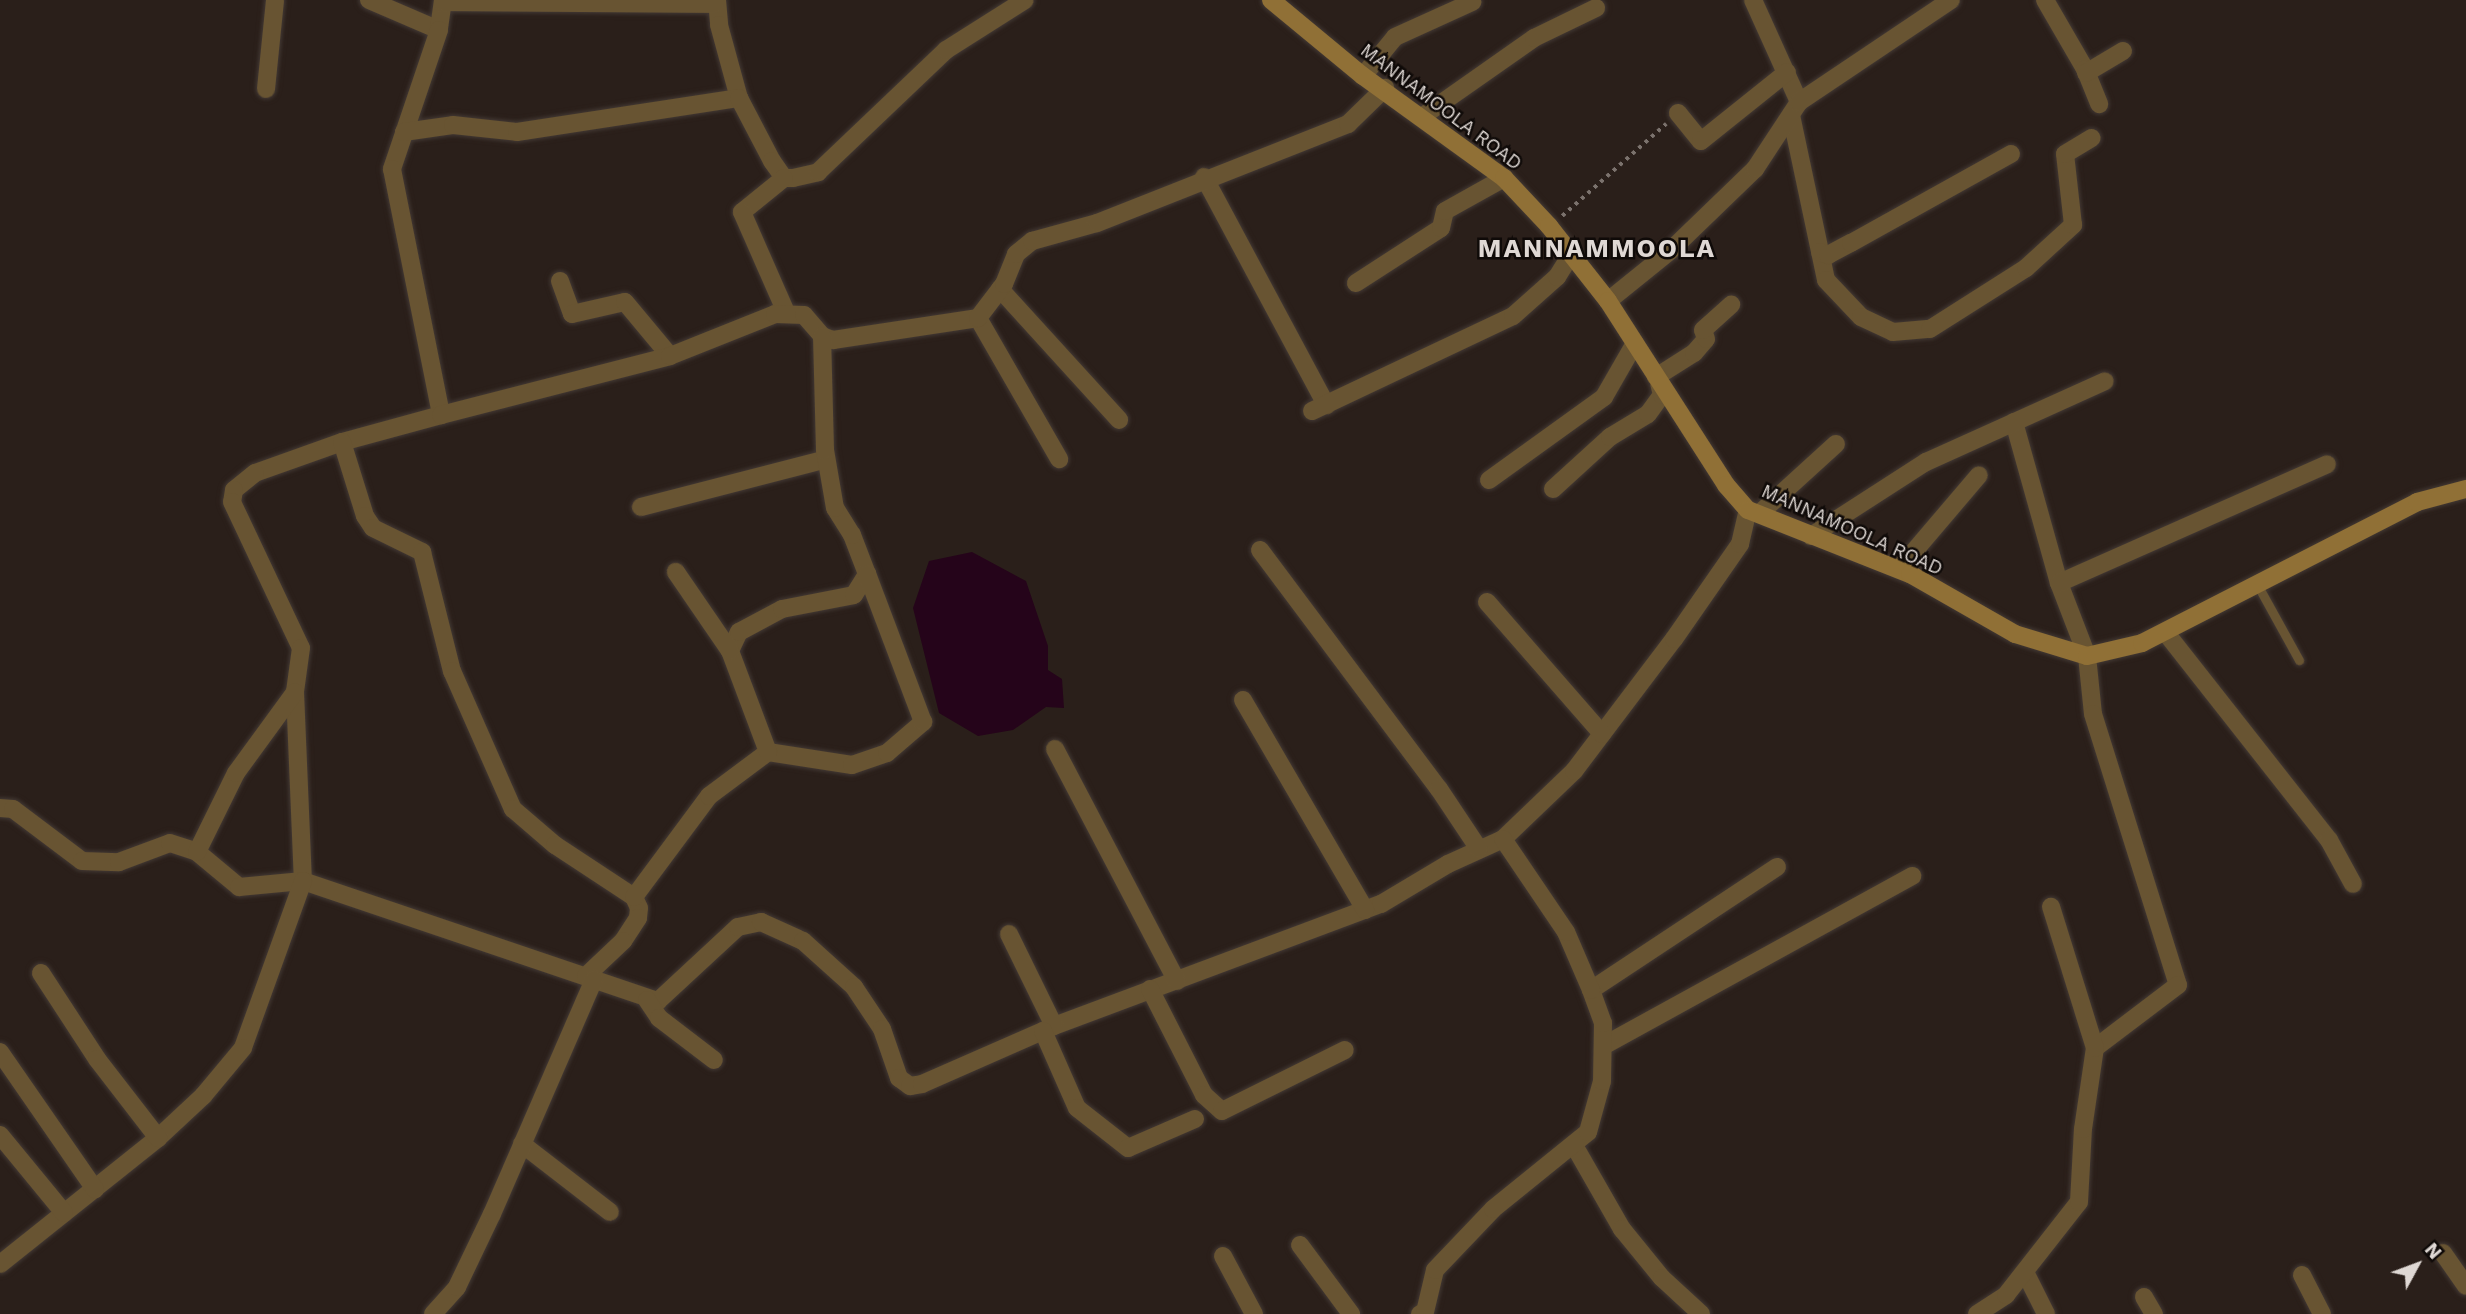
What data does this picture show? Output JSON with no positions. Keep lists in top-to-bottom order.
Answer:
{
  "streets": {
    "main road": ["MANNAMOOLA ROAD"]
  },
  "districts": ["MANNAMMOOLA"],
  "north": "top right"
}
